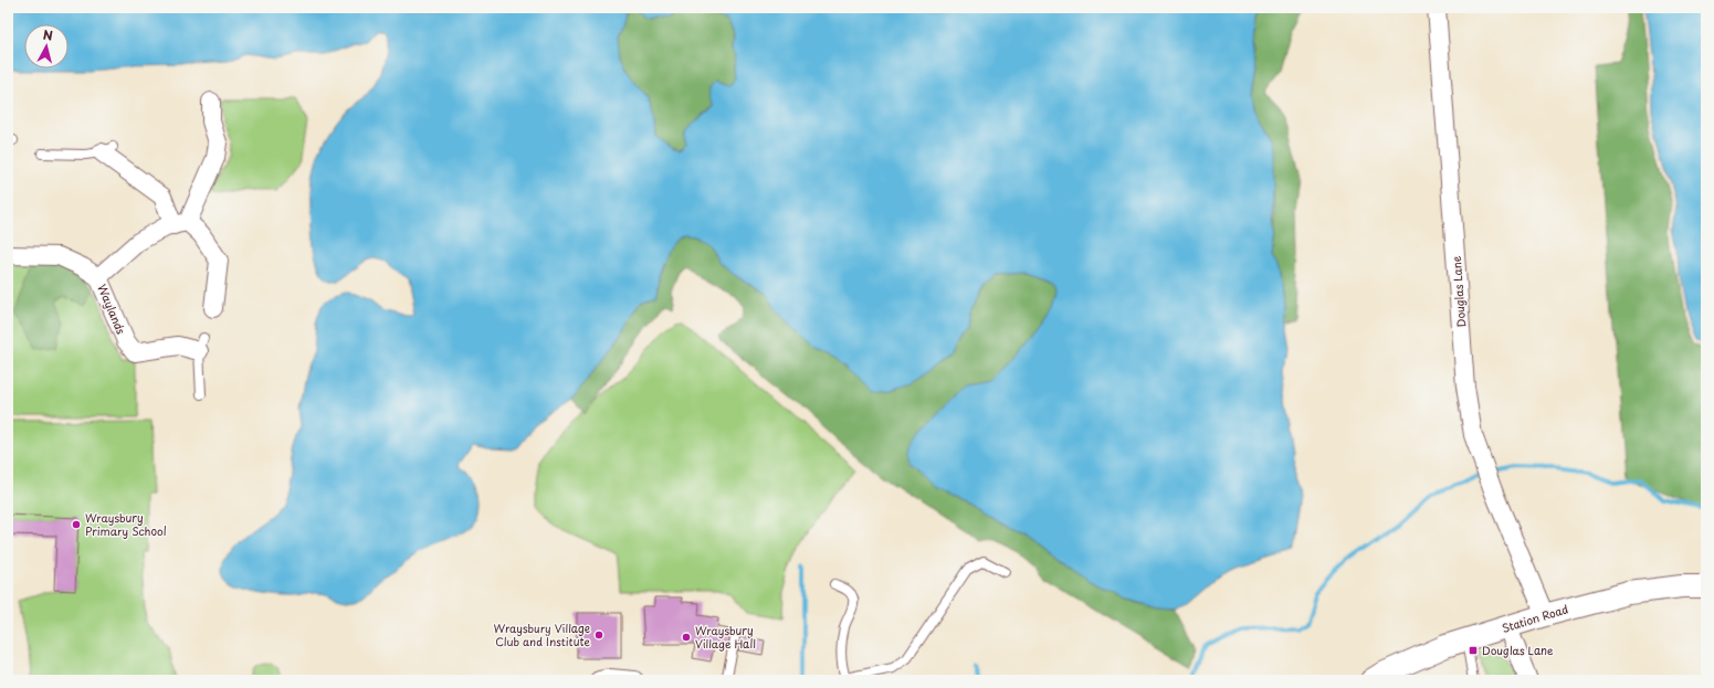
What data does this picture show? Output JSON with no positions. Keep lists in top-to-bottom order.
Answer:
{
  "streets": {
    "street": ["Douglas Lane", "Waylands", "Station Road"]
  },
  "crossings": [
    ["Douglas Lane", "Station Road"]
  ],
  "places": {
    "other": ["Wraysbury Primary School", "Wraysbury Village Club and Institute", "Wraysbury Village Hall"],
    "transit": ["Douglas Lane"]
  },
  "north": "top"
}
